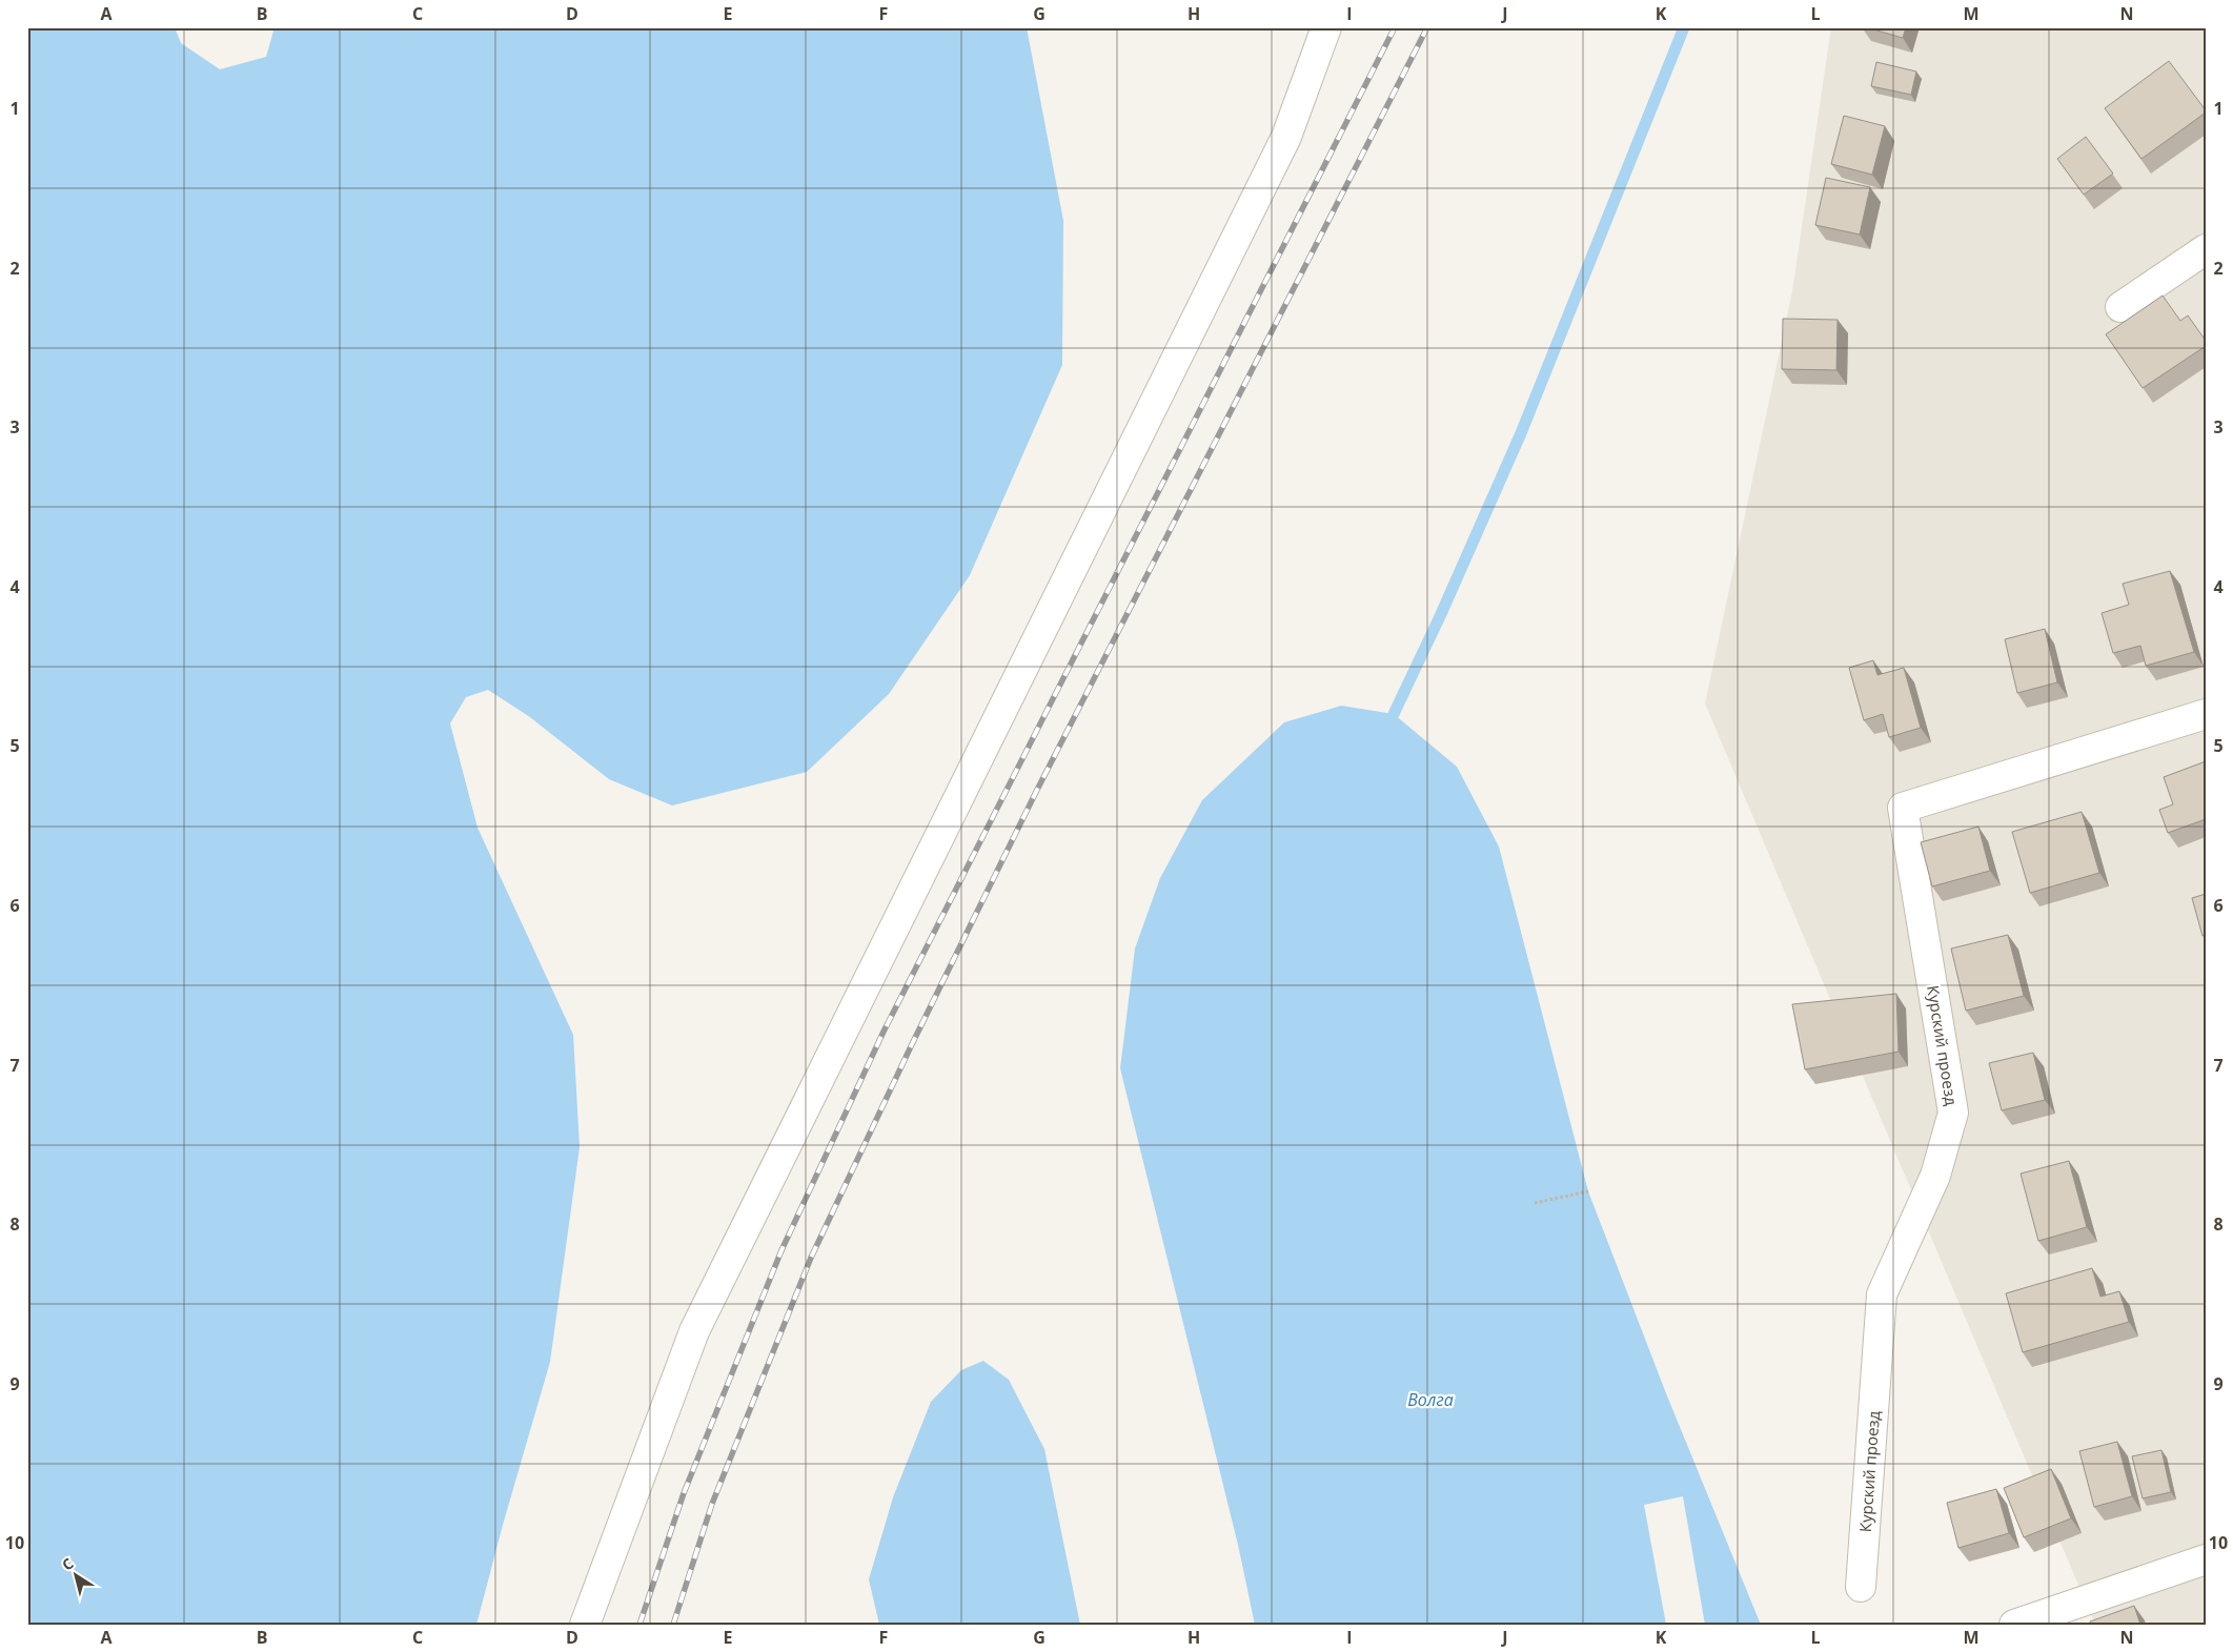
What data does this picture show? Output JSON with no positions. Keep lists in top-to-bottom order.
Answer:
{
  "streets": {
    "street": ["Курский проезд"]
  },
  "water": ["Волга"],
  "north": "top left",
  "grid": {
    "columns": [
      "A",
      "B",
      "C",
      "D",
      "E",
      "F",
      "G",
      "H",
      "I",
      "J",
      "K",
      "L",
      "M",
      "N"
    ],
    "rows": [
      "1",
      "2",
      "3",
      "4",
      "5",
      "6",
      "7",
      "8",
      "9",
      "10"
    ]
  }
}
